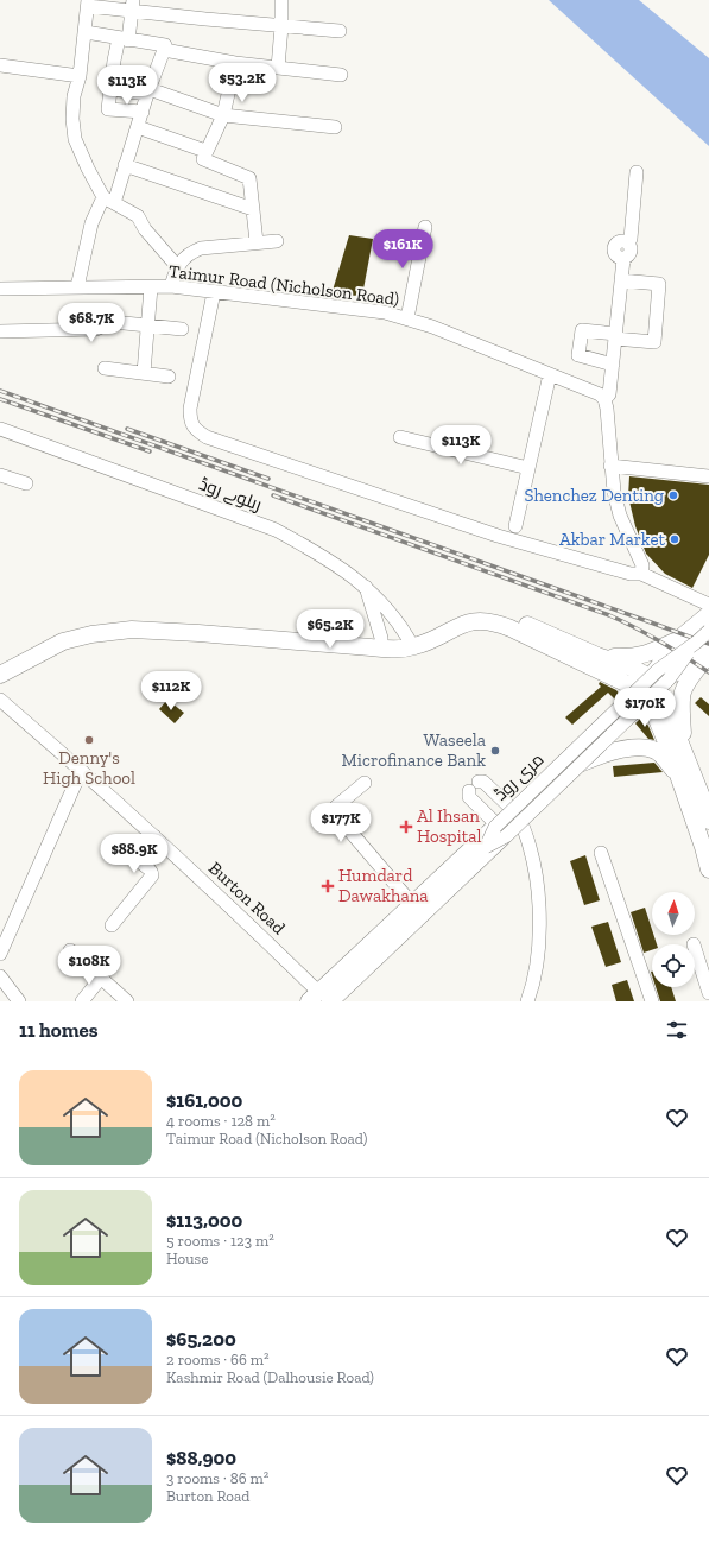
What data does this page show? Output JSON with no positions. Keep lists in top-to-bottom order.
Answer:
{
  "streets": {
    "main road": ["مری روڈ"],
    "street": ["Taimur Road (Nicholson Road)", "ریلوے روڈ", "Burton Road"]
  },
  "crossings": [
    ["مری روڈ", "Burton Road"]
  ],
  "places": {
    "other": [
      "Shenchez Denting",
      "Akbar Market",
      "Denny's High School",
      "Waseela Microfinance Bank"
    ],
    "health": ["Al Ihsan Hospital", "Humdard Dawakhana"]
  },
  "north": "top",
  "page": {
    "price": [
      "$53.2K",
      "$113K",
      "$161K",
      "$68.7K",
      "$113K",
      "$65.2K",
      "$112K",
      "$170K",
      "$177K",
      "$88.9K",
      "$108K"
    ],
    "heading": "11 homes",
    "list": [
      {
        "name": "$161,000",
        "note": "4 rooms · 128 m² · Taimur Road (Nicholson Road)"
      },
      {
        "name": "$113,000",
        "note": "5 rooms · 123 m² · House"
      },
      {
        "name": "$65,200",
        "note": "2 rooms · 66 m² · Kashmir Road (Dalhousie Road)"
      },
      {
        "name": "$88,900",
        "note": "3 rooms · 86 m² · Burton Road"
      }
    ]
  }
}
